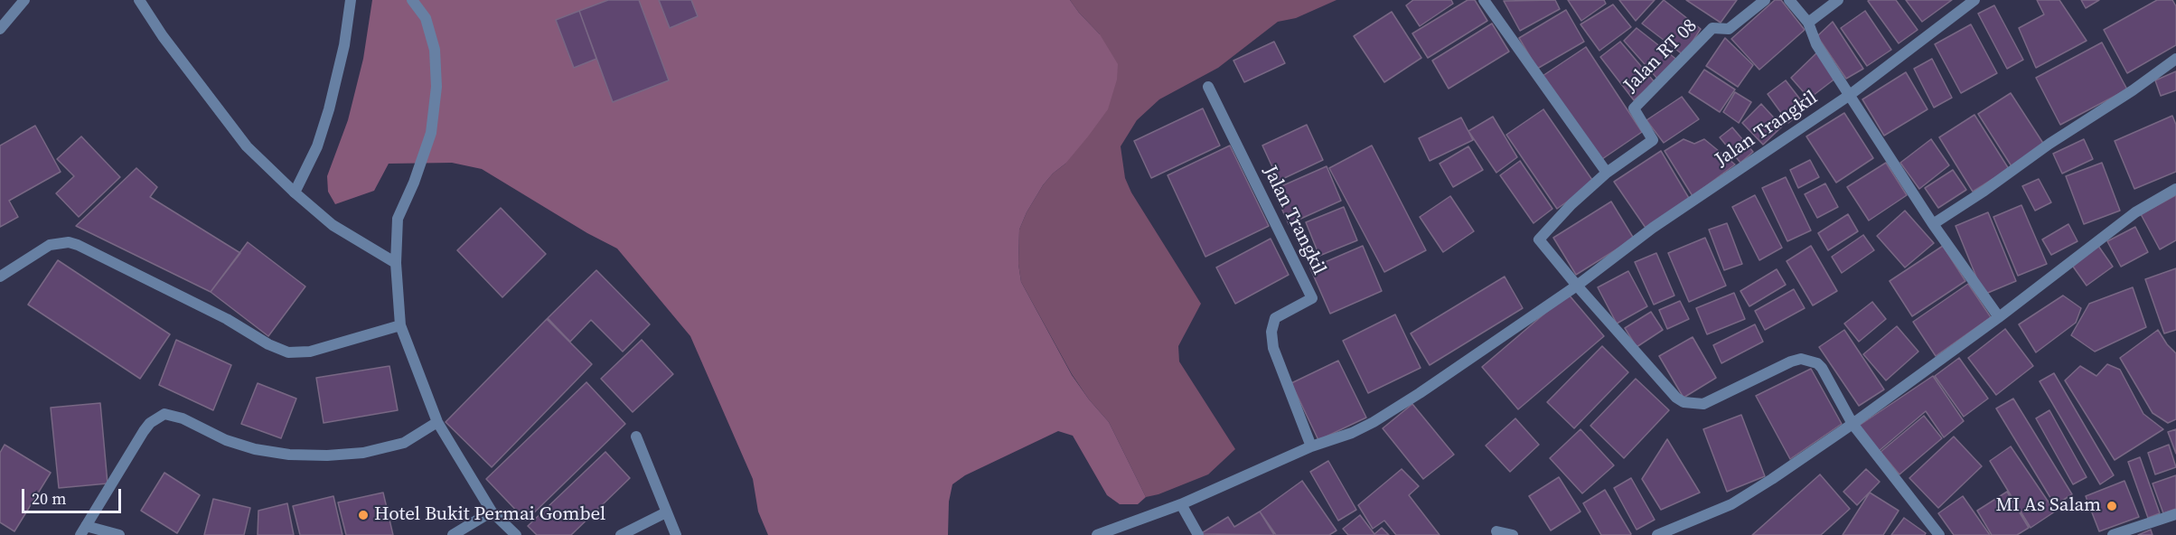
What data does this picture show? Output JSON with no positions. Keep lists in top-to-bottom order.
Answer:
{
  "streets": {
    "street": ["Jalan RT 08", "Jalan Trangkil"]
  },
  "crossings": [
    ["Jalan RT 08", "Jalan Trangkil"]
  ],
  "places": ["MI As Salam", "Hotel Bukit Permai Gombel"],
  "scale_bar": "20 m"
}
